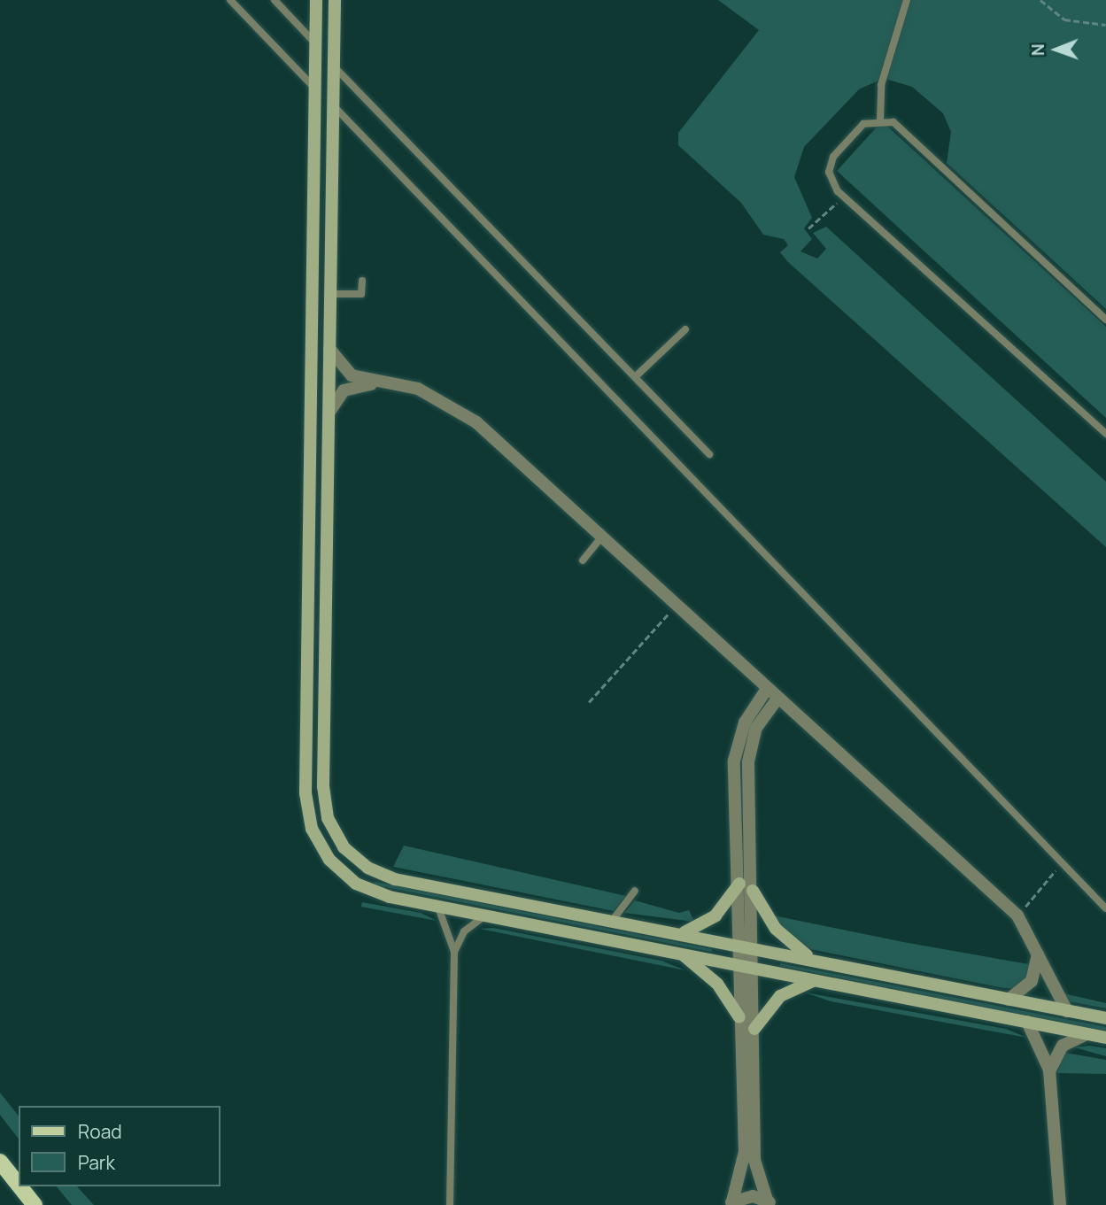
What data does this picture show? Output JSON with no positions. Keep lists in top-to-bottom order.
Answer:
{
  "legend": ["Road", "Park"],
  "north": "left"
}
